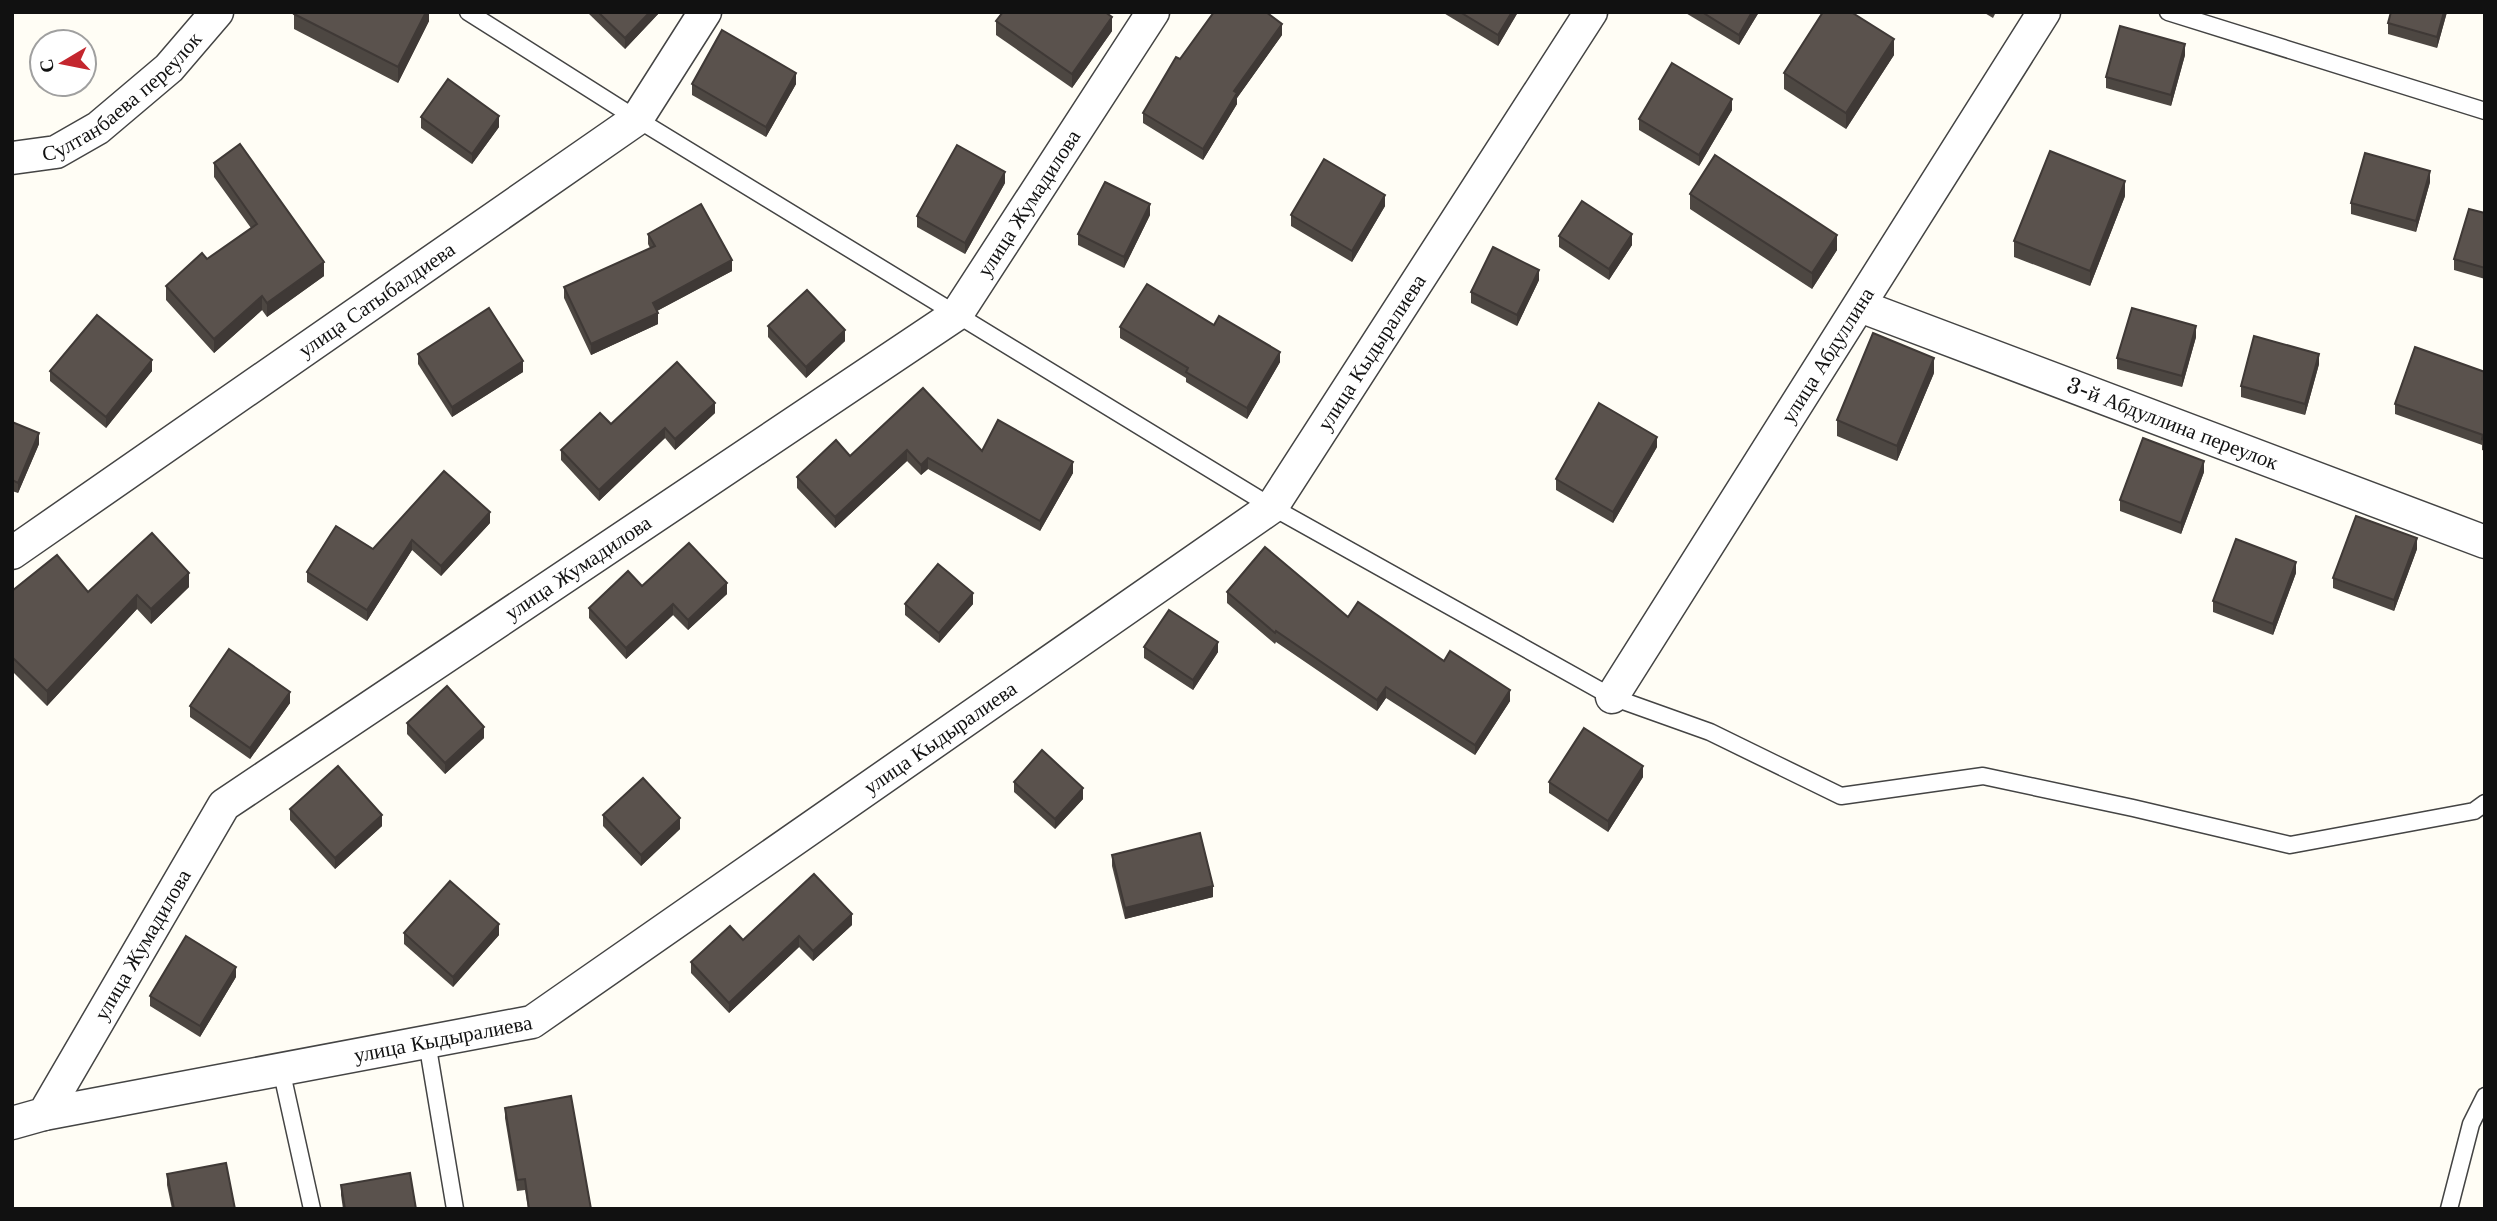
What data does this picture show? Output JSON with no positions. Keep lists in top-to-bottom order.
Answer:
{
  "streets": {
    "street": [
      "Султанбаева переулок",
      "улица Жумадилова",
      "улица Сатыбалдиева",
      "улица Кыдыралиева",
      "улица Абдуллина",
      "3-й Абдуллина переулок"
    ]
  },
  "crossings": [
    ["улица Жумадилова", "улица Кыдыралиева"],
    ["улица Абдуллина", "3-й Абдуллина переулок"]
  ],
  "north": "left"
}
